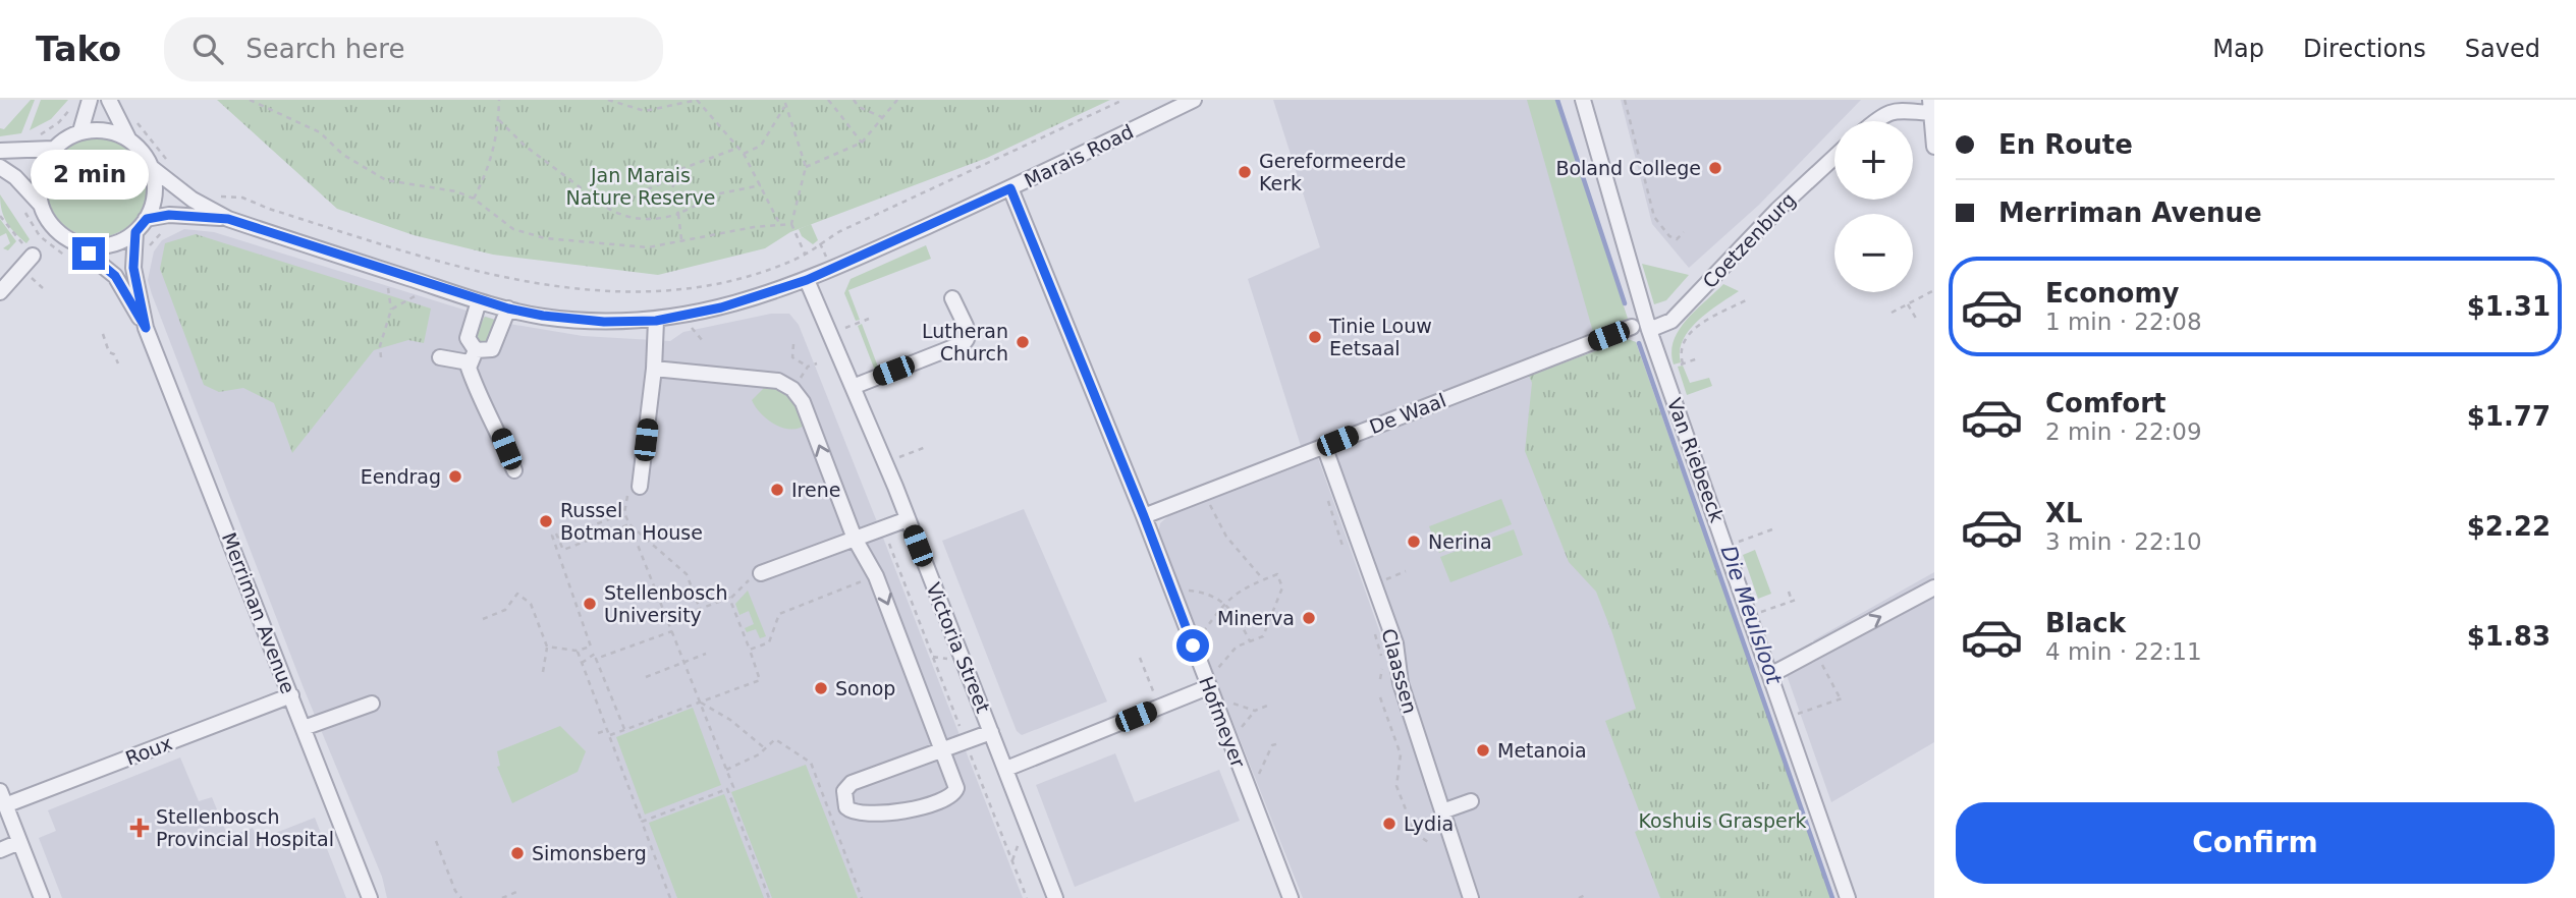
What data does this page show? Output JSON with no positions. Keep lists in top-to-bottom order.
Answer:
{
  "streets": {
    "street": [
      "Marais Road",
      "Coetzenburg",
      "De Waal",
      "Van Riebeeck",
      "Merriman Avenue",
      "Victoria Street",
      "Claassen",
      "Hofmeyer",
      "Roux"
    ]
  },
  "crossings": [
    ["Marais Road", "Merriman Avenue"],
    ["Marais Road", "Victoria Street"],
    ["Marais Road", "Hofmeyer"],
    ["Coetzenburg", "Van Riebeeck"],
    ["De Waal", "Claassen"],
    ["De Waal", "Hofmeyer"],
    ["Merriman Avenue", "Roux"]
  ],
  "water": ["Die Meulsloot"],
  "parks": ["Jan Marais Nature Reserve", "Koshuis Grasperk"],
  "places": {
    "other": [
      "Boland College",
      "Gereformeerde Kerk",
      "Tinie Louw Eetsaal",
      "Lutheran Church",
      "Eendrag",
      "Irene",
      "Russel Botman House",
      "Nerina",
      "Stellenbosch University",
      "Minerva",
      "Sonop",
      "Metanoia",
      "Lydia",
      "Simonsberg"
    ],
    "health": ["Stellenbosch Provincial Hospital"]
  },
  "page": {
    "header": "Tako",
    "search": "Search here",
    "nav": ["Map", "Directions", "Saved"],
    "banner": ["En Route", "Merriman Avenue"],
    "map_buttons": ["+", "−"],
    "bubble": "2 min",
    "list": [
      {
        "name": "Economy",
        "note": "1 min · 22:08",
        "value": "$1.31"
      },
      {
        "name": "Comfort",
        "note": "2 min · 22:09",
        "value": "$1.77"
      },
      {
        "name": "XL",
        "note": "3 min · 22:10",
        "value": "$2.22"
      },
      {
        "name": "Black",
        "note": "4 min · 22:11",
        "value": "$1.83"
      }
    ],
    "buttons": "Confirm"
  }
}
